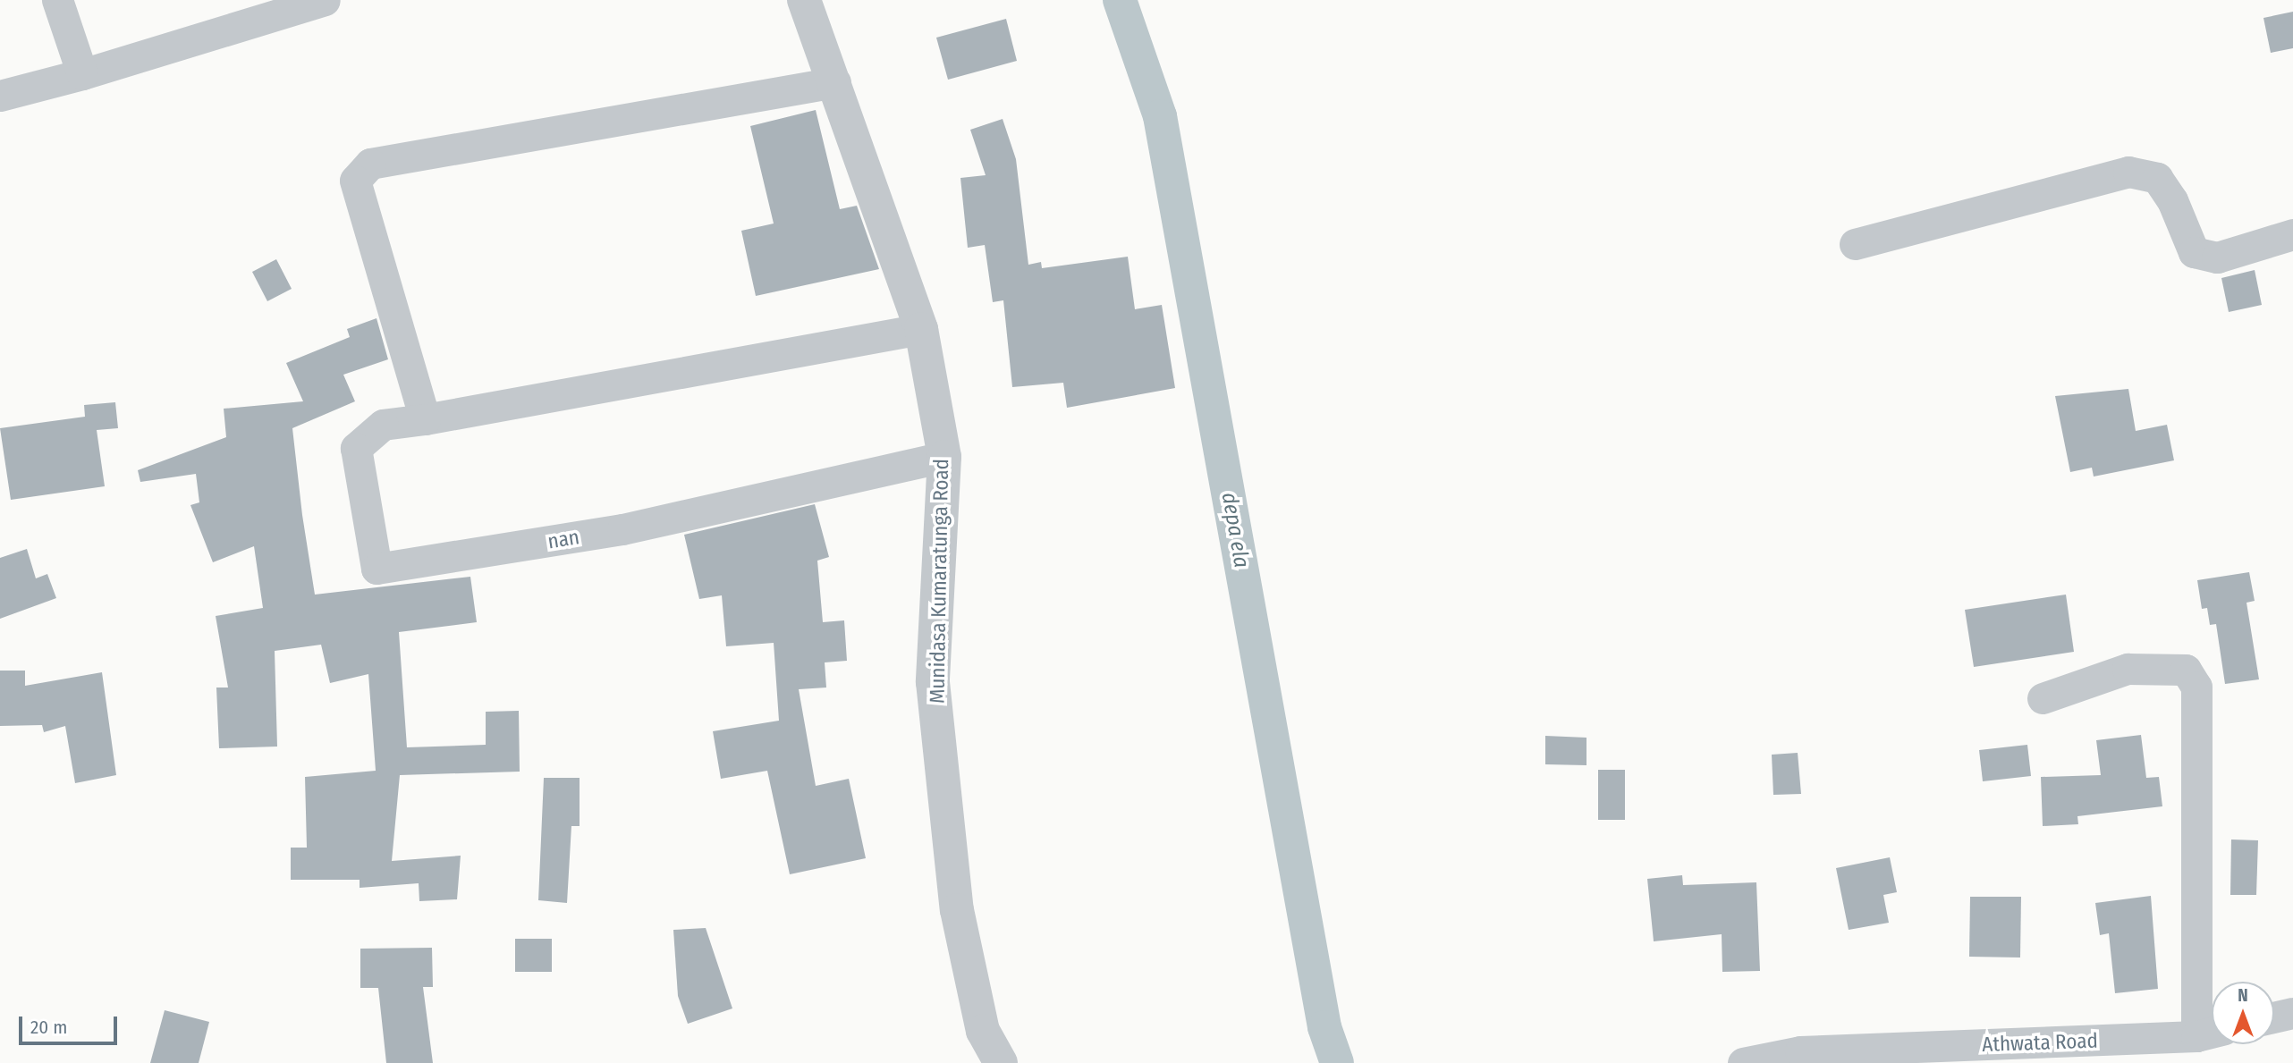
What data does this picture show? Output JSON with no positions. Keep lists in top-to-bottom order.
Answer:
{
  "streets": {
    "street": ["nan", "Munidasa Kumaratunga Road", "Athwata Road"]
  },
  "crossings": [
    ["nan", "Munidasa Kumaratunga Road"]
  ],
  "water": ["depa ela"],
  "scale_bar": "20 m",
  "north": "top"
}
